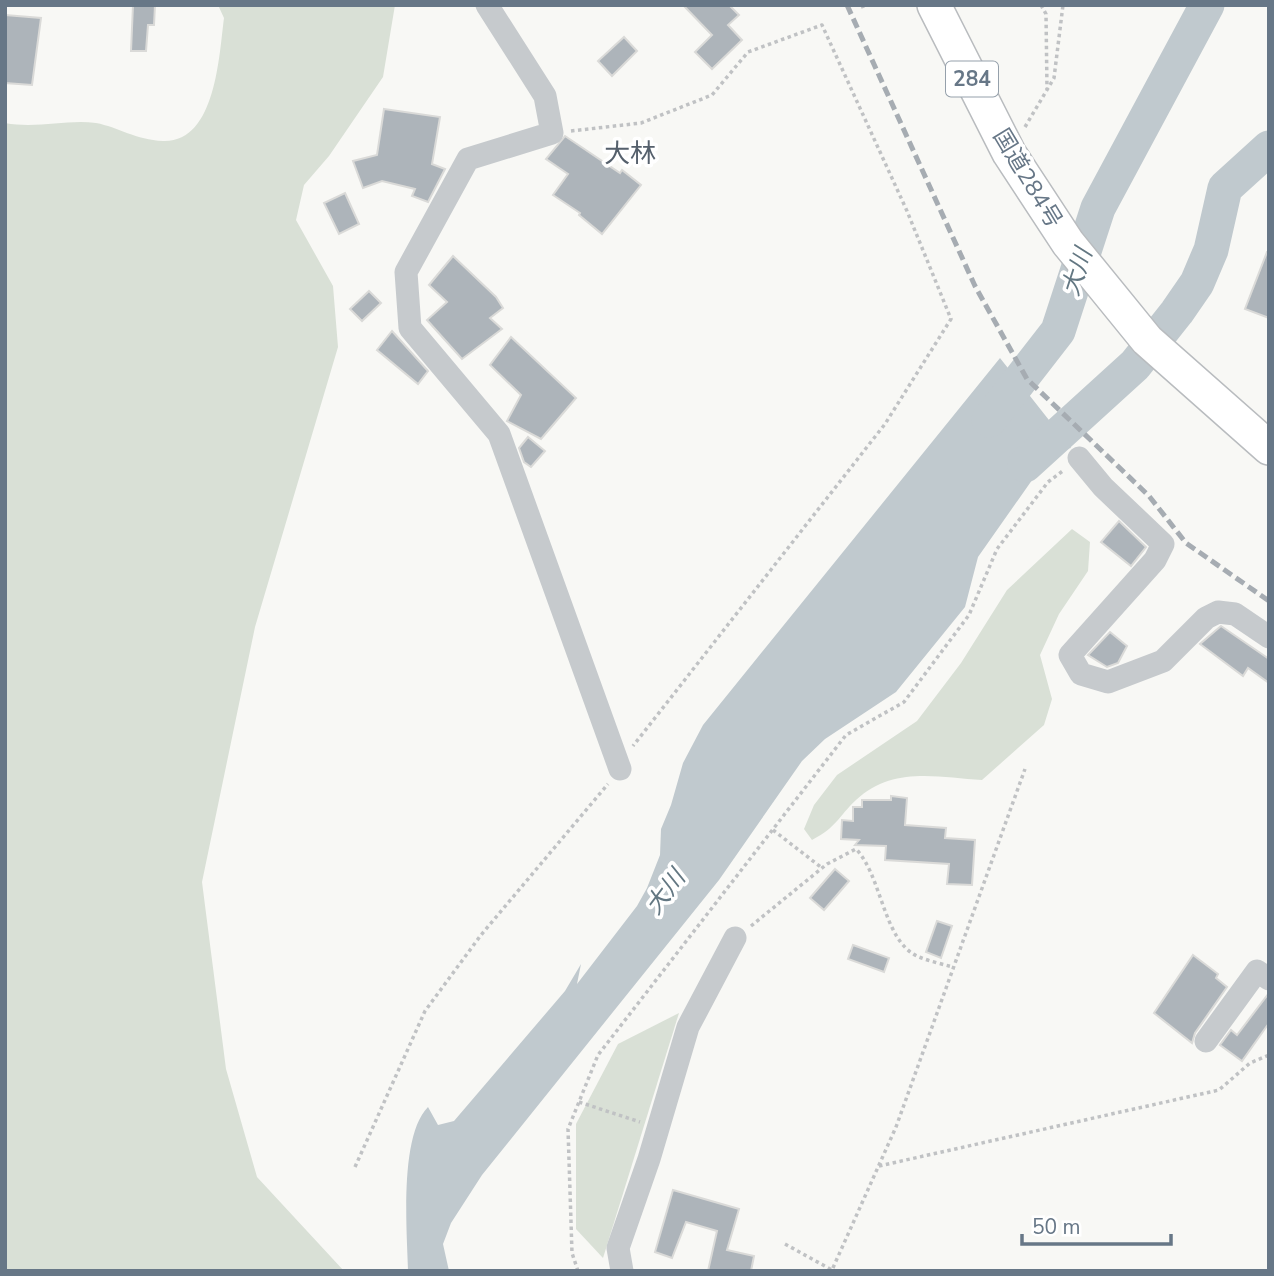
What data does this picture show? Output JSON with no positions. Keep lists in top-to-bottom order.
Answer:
{
  "streets": {
    "highway": ["284", "国道284号"]
  },
  "districts": ["大林"],
  "water": ["大川"],
  "scale_bar": "50 m"
}
